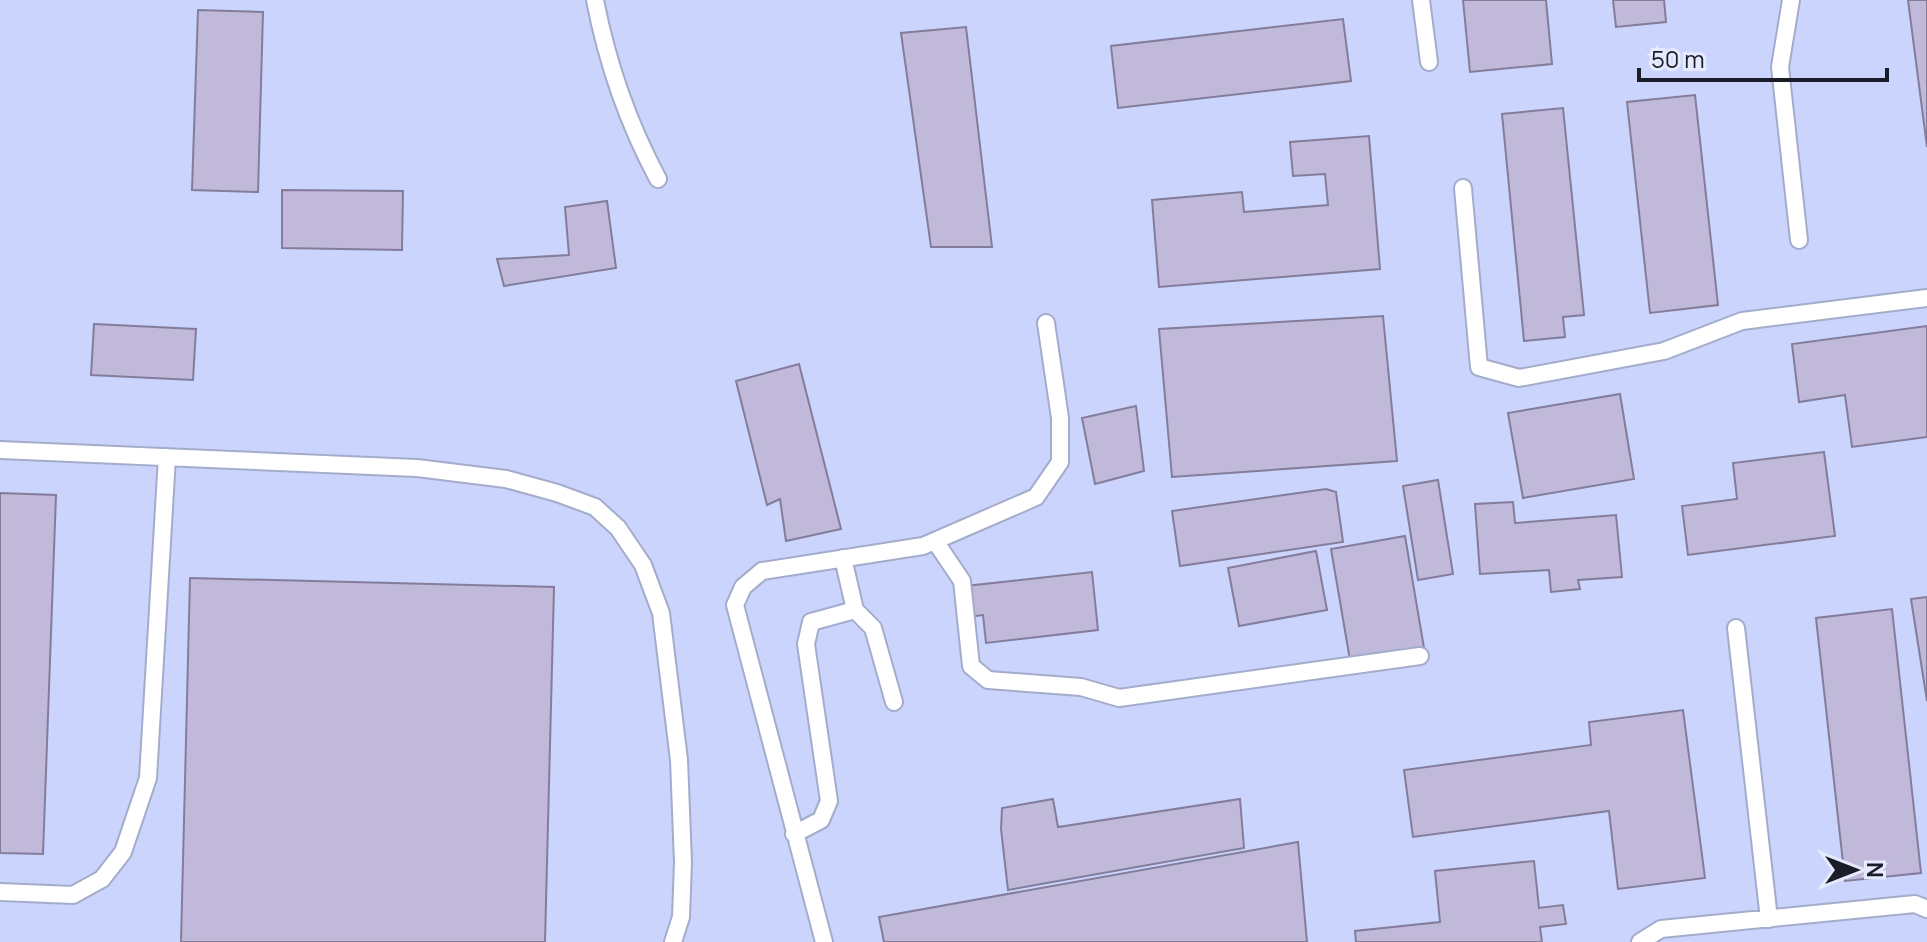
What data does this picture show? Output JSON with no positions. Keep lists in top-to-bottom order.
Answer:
{
  "scale_bar": "50 m",
  "north": "right"
}
